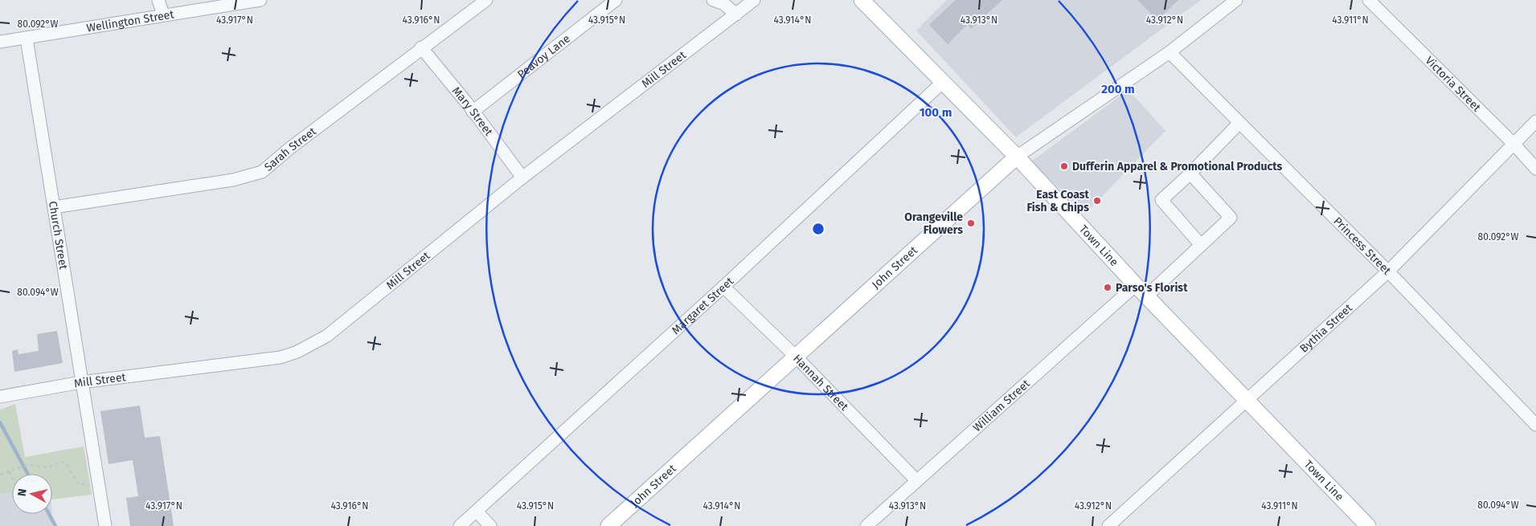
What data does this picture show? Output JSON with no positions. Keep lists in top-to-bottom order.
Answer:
{
  "streets": {
    "main road": ["Town Line", "John Street"],
    "street": [
      "Wellington Street",
      "Peavoy Lane",
      "Mill Street",
      "Victoria Street",
      "Mary Street",
      "Sarah Street",
      "Church Street",
      "Princess Street",
      "Margaret Street",
      "Bythia Street",
      "Hannah Street",
      "William Street"
    ]
  },
  "crossings": [
    ["Wellington Street", "Church Street"],
    ["Peavoy Lane", "Mary Street"],
    ["Mill Street", "Mary Street"],
    ["Mill Street", "Church Street"],
    ["Victoria Street", "Bythia Street"],
    ["Mary Street", "Sarah Street"],
    ["Sarah Street", "Church Street"],
    ["Town Line", "John Street"],
    ["Town Line", "Margaret Street"],
    ["Town Line", "Bythia Street"],
    ["Town Line", "William Street"],
    ["Princess Street", "John Street"],
    ["Princess Street", "Bythia Street"],
    ["John Street", "Hannah Street"],
    ["Margaret Street", "Hannah Street"],
    ["Hannah Street", "William Street"]
  ],
  "places": [
    "Dufferin Apparel & Promotional Products",
    "East Coast Fish & Chips",
    "Orangeville Flowers",
    "Parso's Florist"
  ],
  "north": "left",
  "coordinates": [
    "43.917°N",
    "43.916°N",
    "43.915°N",
    "43.914°N",
    "43.913°N",
    "43.912°N",
    "43.911°N",
    "80.092°W",
    "80.094°W"
  ],
  "rings": ["200 m", "100 m"]
}
